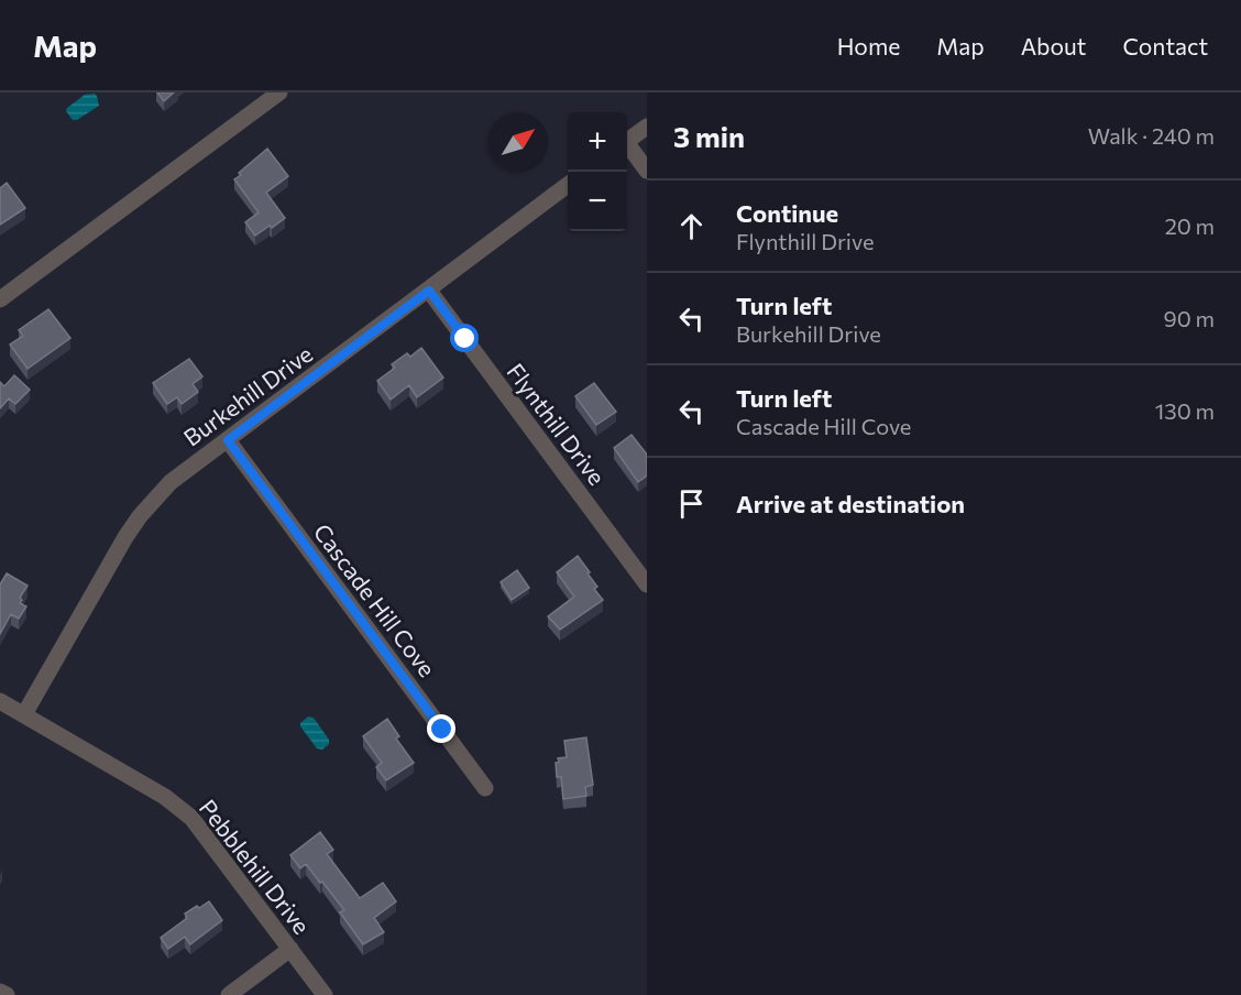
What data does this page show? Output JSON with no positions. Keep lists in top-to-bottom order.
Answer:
{
  "streets": {
    "street": [
      "Burkehill Drive",
      "Flynthill Drive",
      "Cascade Hill Cove",
      "Pebblehill Drive"
    ]
  },
  "crossings": [
    ["Burkehill Drive", "Flynthill Drive"],
    ["Burkehill Drive", "Cascade Hill Cove"],
    ["Burkehill Drive", "Pebblehill Drive"]
  ],
  "north": "top right",
  "page": {
    "header": "Map",
    "nav": [
      "Home",
      "Map",
      "About",
      "Contact"
    ],
    "heading": ["3 min", "Walk · 240 m"],
    "map_buttons": ["+", "−"],
    "list": [
      ["Continue", "Flynthill Drive", "20 m"],
      ["Turn left", "Burkehill Drive", "90 m"],
      ["Turn left", "Cascade Hill Cove", "130 m"],
      "Arrive at destination"
    ]
  }
}
